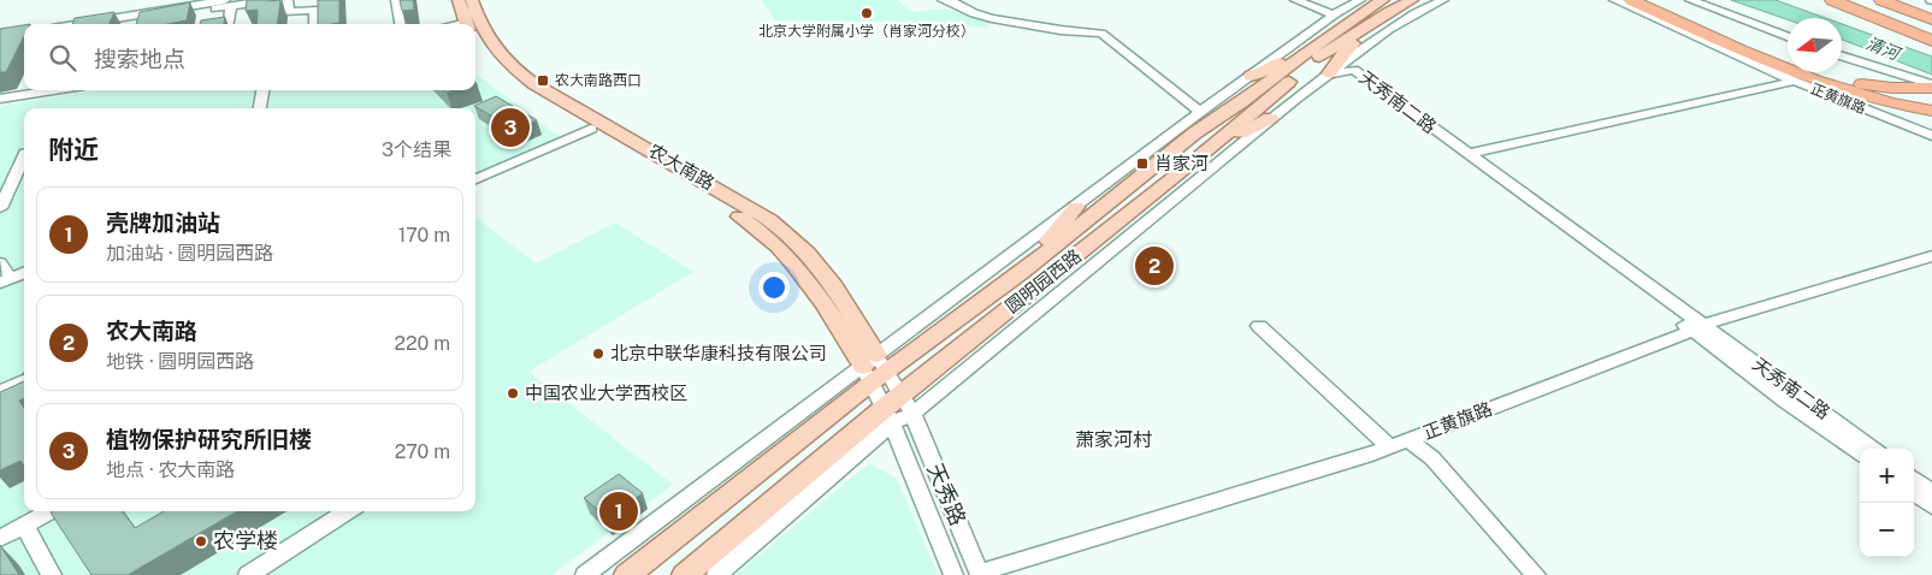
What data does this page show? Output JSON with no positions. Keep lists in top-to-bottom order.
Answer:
{
  "streets": {
    "main road": ["农大南路", "圆明园西路"],
    "street": ["正黄旗路", "天秀南二路", "天秀路"]
  },
  "crossings": [
    ["正黄旗路", "天秀南二路"],
    ["正黄旗路", "天秀路"],
    ["天秀南二路", "圆明园西路"],
    ["农大南路", "圆明园西路"],
    ["农大南路", "天秀路"],
    ["圆明园西路", "天秀路"]
  ],
  "districts": ["萧家河村"],
  "water": ["清河"],
  "places": {
    "other": [
      "北京大学附属小学（肖家河分校）",
      "北京中联华康科技有限公司",
      "中国农业大学西校区",
      "农学楼"
    ],
    "transit": ["农大南路西口", "肖家河"]
  },
  "north": "left",
  "page": {
    "search": "搜索地点",
    "pins": ["3", "2", "1"],
    "heading": ["附近", "3个结果"],
    "list": [
      {
        "mark": "1",
        "name": "壳牌加油站",
        "note": "加油站 · 圆明园西路",
        "value": "170 m"
      },
      {
        "mark": "2",
        "name": "农大南路",
        "note": "地铁 · 圆明园西路",
        "value": "220 m"
      },
      {
        "mark": "3",
        "name": "植物保护研究所旧楼",
        "note": "地点 · 农大南路",
        "value": "270 m"
      }
    ],
    "map_buttons": ["+", "−"]
  }
}
